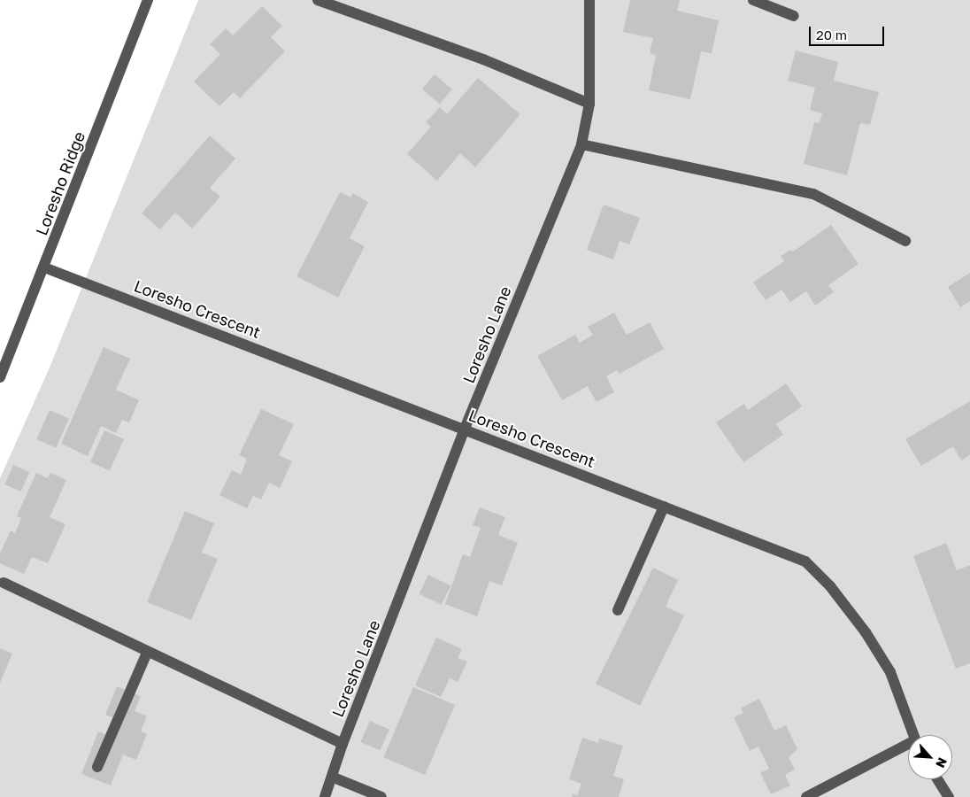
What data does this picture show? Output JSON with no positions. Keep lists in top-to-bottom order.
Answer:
{
  "streets": {
    "street": ["Loresho Ridge", "Loresho Crescent", "Loresho Lane"]
  },
  "crossings": [
    ["Loresho Ridge", "Loresho Crescent"],
    ["Loresho Crescent", "Loresho Lane"]
  ],
  "scale_bar": "20 m",
  "north": "bottom right"
}
